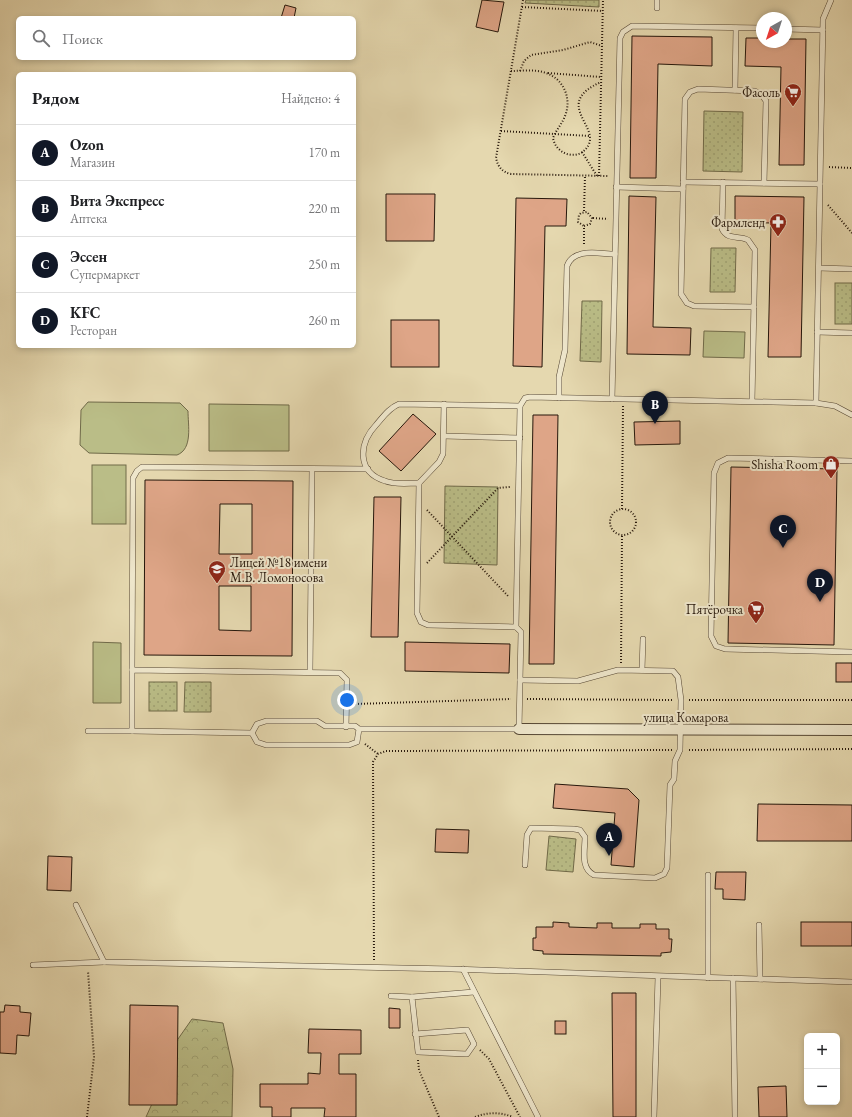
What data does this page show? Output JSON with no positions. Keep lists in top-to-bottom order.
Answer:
{
  "streets": {
    "street": ["улица Комарова"]
  },
  "places": {
    "supermarket": ["Фасоль", "Пятёрочка"],
    "pharmacy": ["Фармленд"],
    "shop": ["Shisha Room"],
    "school or university": ["Лицей №18 имени М.В. Ломоносова"]
  },
  "north": "bottom left",
  "page": {
    "search": "Поиск",
    "heading": ["Рядом", "Найдено: 4"],
    "list": [
      {
        "mark": "A",
        "name": "Ozon",
        "note": "Магазин",
        "value": "170 m"
      },
      {
        "mark": "B",
        "name": "Вита Экспресс",
        "note": "Аптека",
        "value": "220 m"
      },
      {
        "mark": "C",
        "name": "Эссен",
        "note": "Супермаркет",
        "value": "250 m"
      },
      {
        "mark": "D",
        "name": "KFC",
        "note": "Ресторан",
        "value": "260 m"
      }
    ],
    "pins": [
      "B",
      "C",
      "D",
      "A"
    ],
    "map_buttons": ["+", "−"]
  }
}
